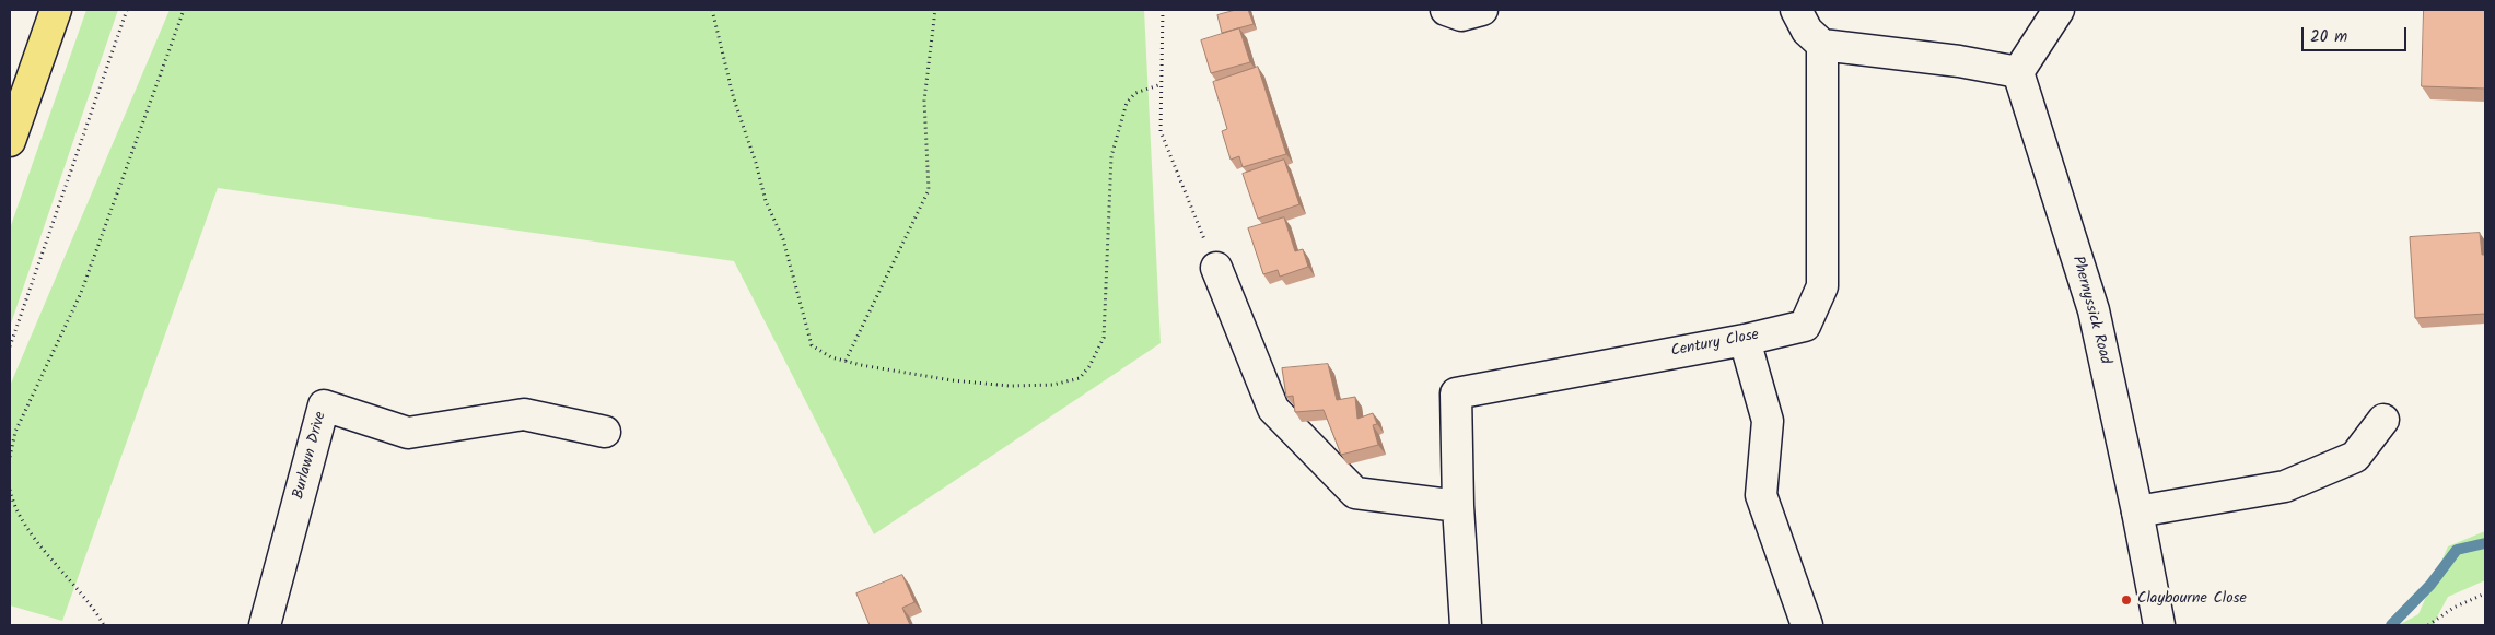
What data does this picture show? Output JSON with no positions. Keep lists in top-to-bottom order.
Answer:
{
  "streets": {
    "street": ["Phernyssick Road", "Century Close", "Burlawn Drive"]
  },
  "places": ["Claybourne Close"],
  "scale_bar": "20 m"
}
